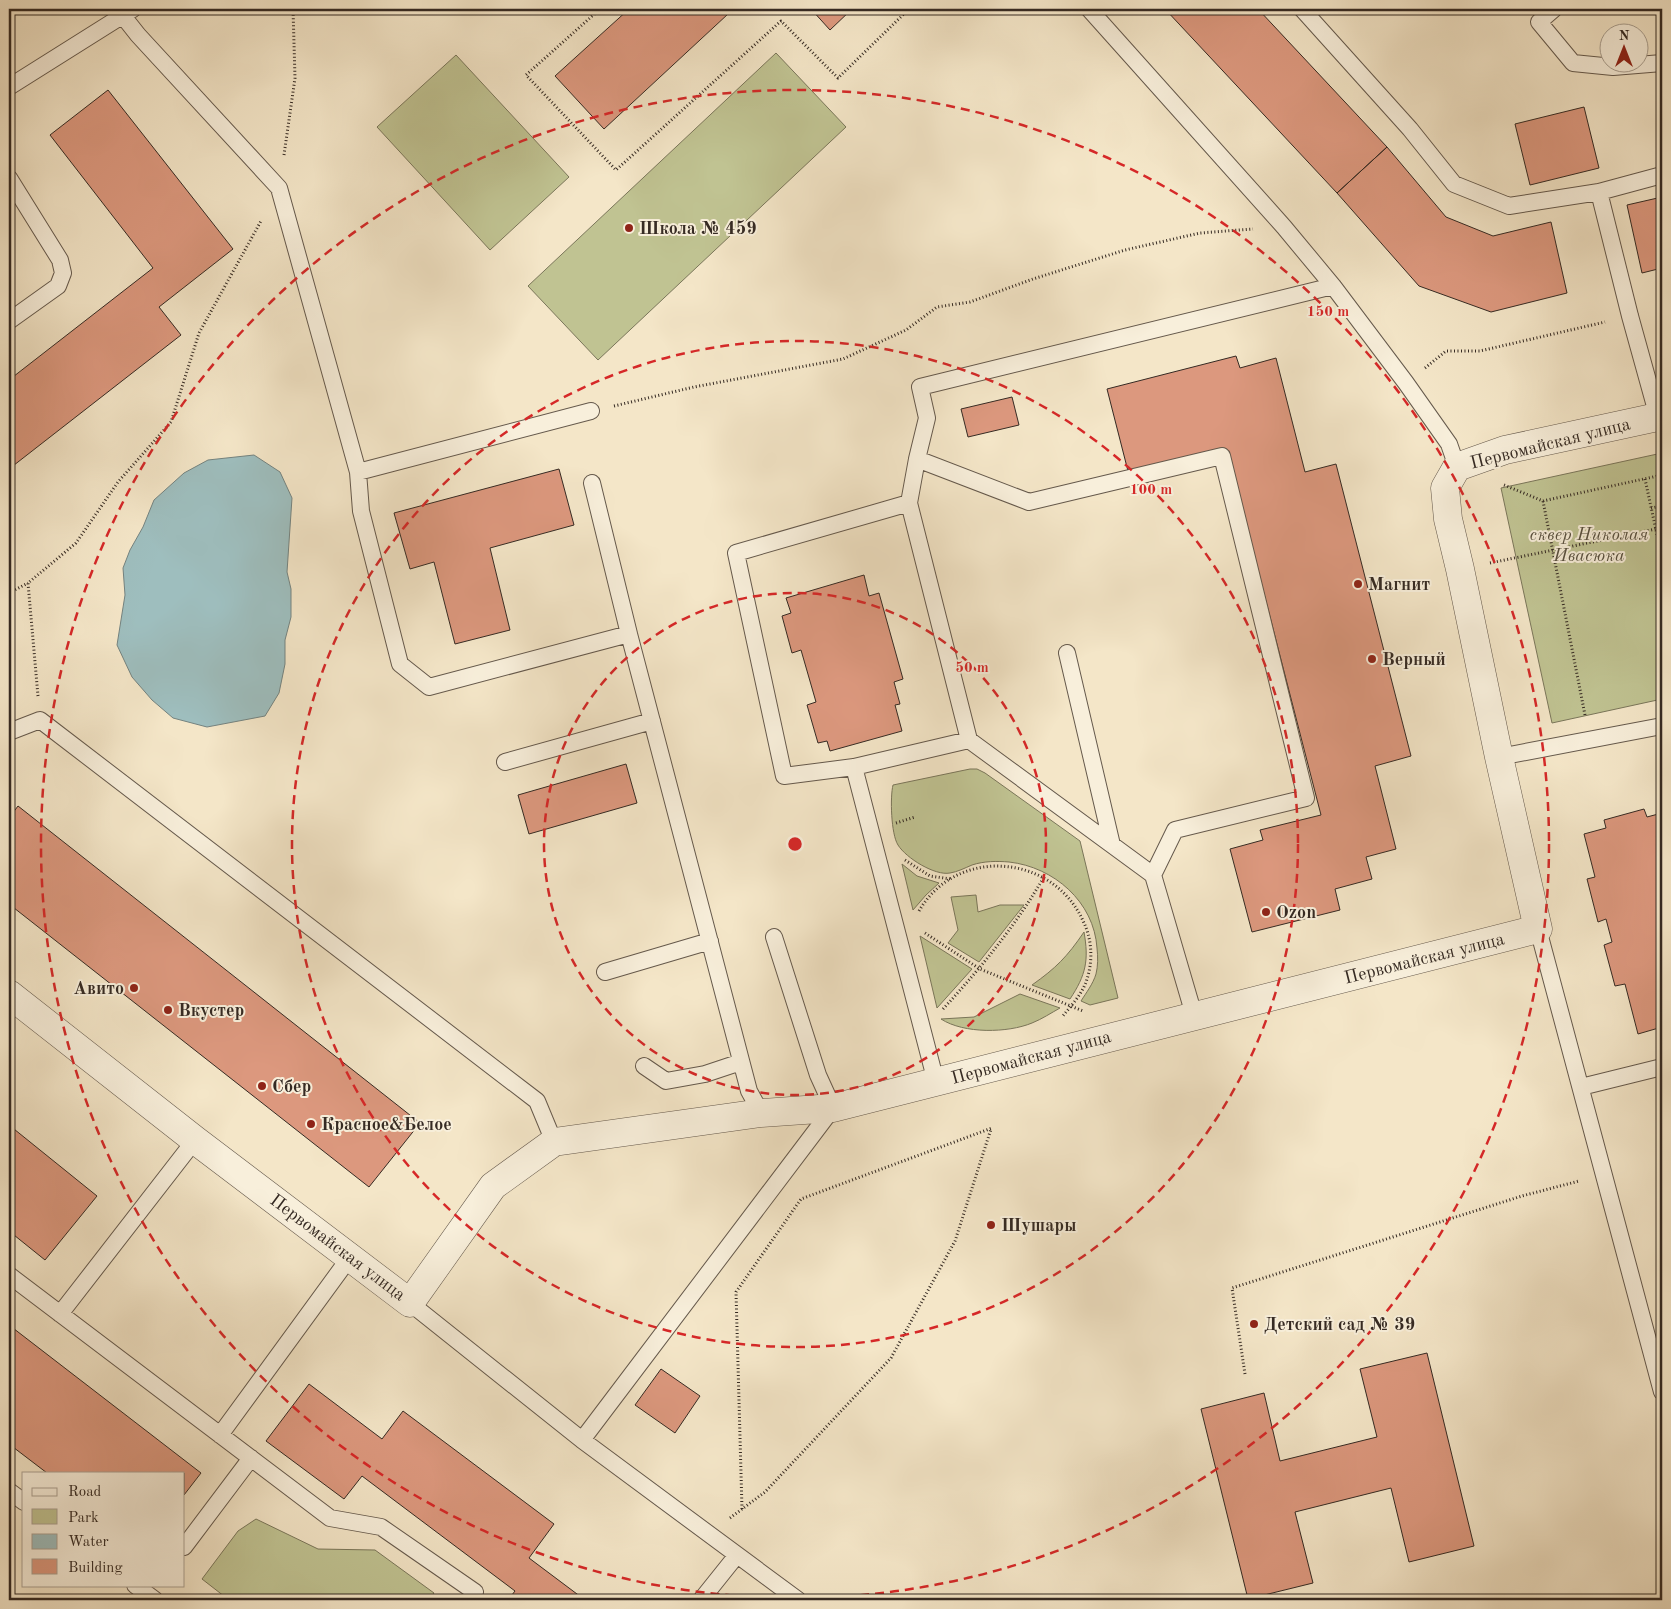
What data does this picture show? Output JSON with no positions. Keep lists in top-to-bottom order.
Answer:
{
  "streets": {
    "street": ["Первомайская улица"]
  },
  "parks": ["сквер Николая Ивасюка"],
  "places": [
    "Школа № 459",
    "Магнит",
    "Верный",
    "Ozon",
    "Авито",
    "Вкустер",
    "Сбер",
    "Красное&Белое",
    "Шушары",
    "Детский сад № 39"
  ],
  "legend": [
    "Road",
    "Park",
    "Water",
    "Building"
  ],
  "north": "top",
  "rings": ["150 m", "100 m", "50 m"]
}
